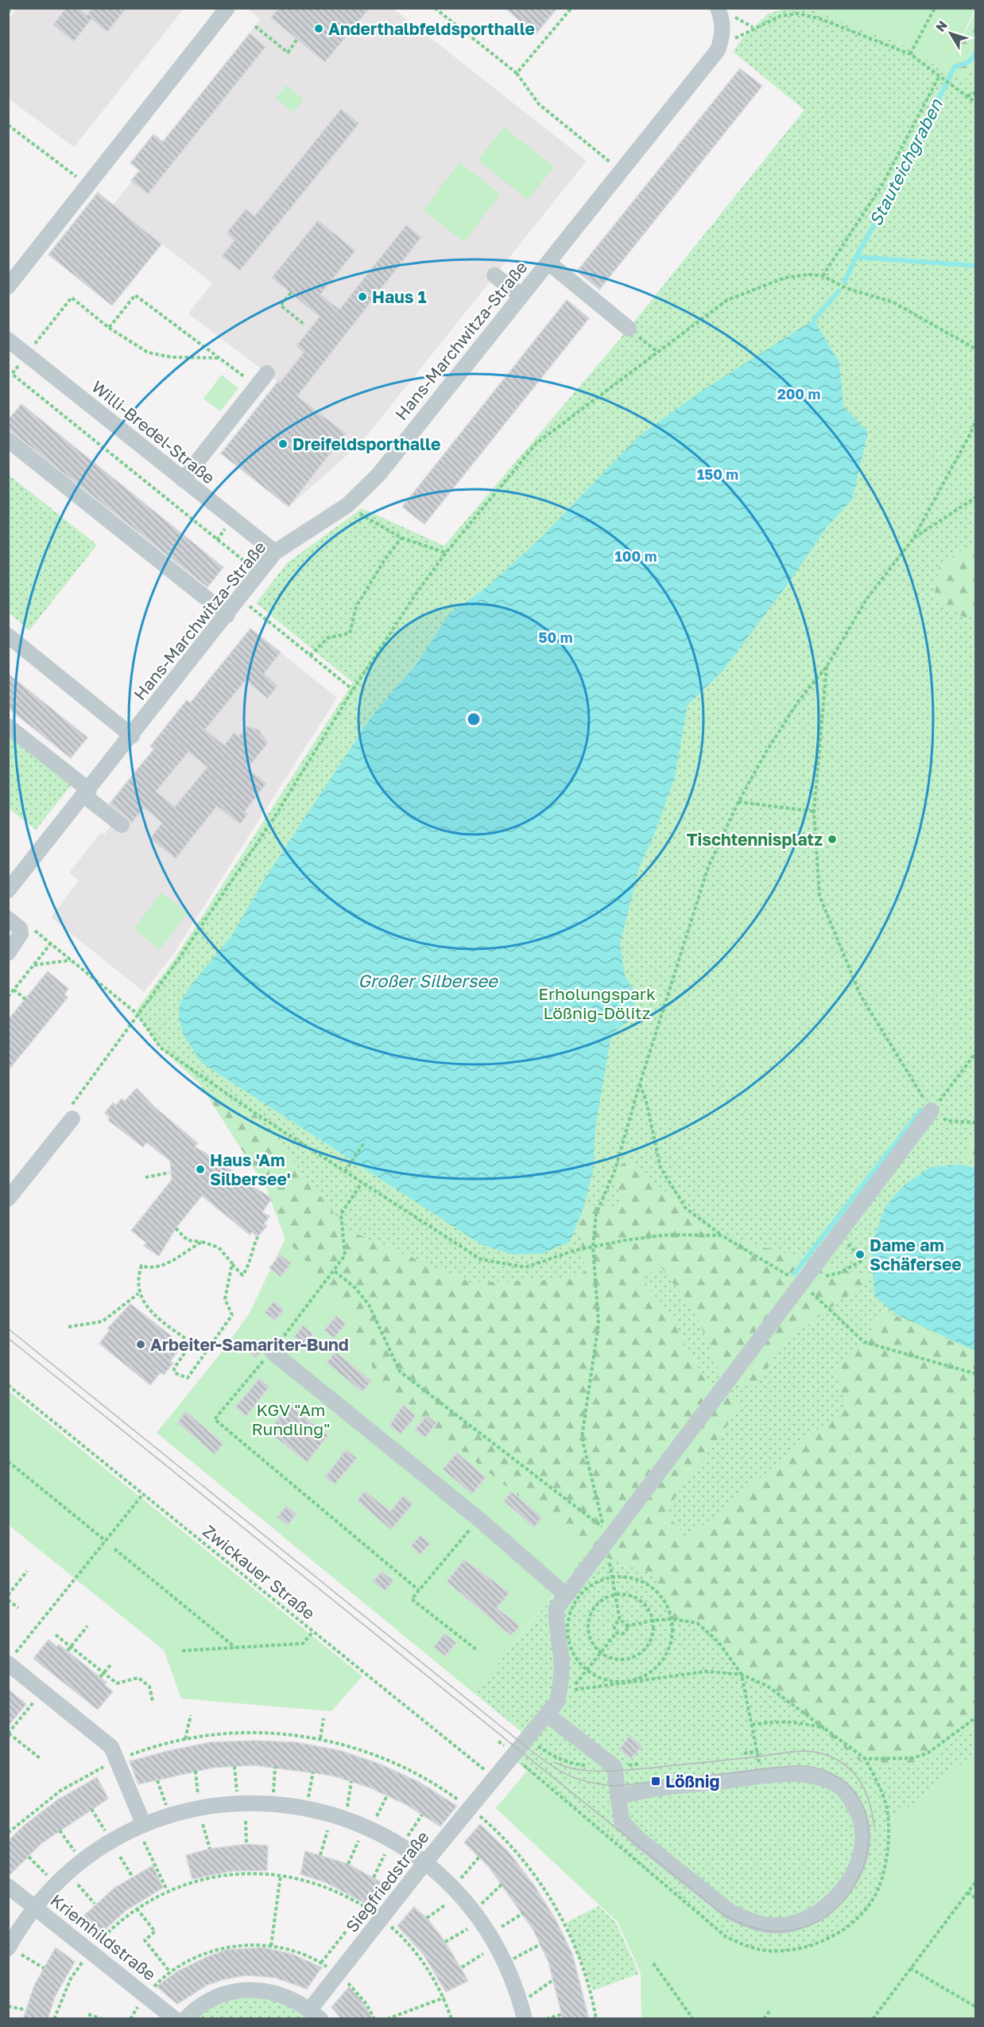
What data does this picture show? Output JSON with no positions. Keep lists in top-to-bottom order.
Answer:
{
  "streets": {
    "street": [
      "Hans-Marchwitza-Straße",
      "Willi-Bredel-Straße",
      "Siegfriedstraße",
      "Kriemhildstraße"
    ],
    "path": ["Zwickauer Straße"]
  },
  "crossings": [
    ["Hans-Marchwitza-Straße", "Willi-Bredel-Straße"],
    ["Zwickauer Straße", "Siegfriedstraße"]
  ],
  "water": ["Stauteichgraben", "Großer Silbersee"],
  "parks": ["Erholungspark Lößnig-Dölitz", "KGV \"Am Rundling\""],
  "places": {
    "other": [
      "Anderthalbfeldsporthalle",
      "Haus 1",
      "Dreifeldsporthalle",
      "Tischtennisplatz",
      "Haus 'Am Silbersee'",
      "Dame am Schäfersee",
      "Arbeiter-Samariter-Bund"
    ],
    "transit": ["Lößnig"]
  },
  "north": "top left",
  "rings": [
    "200 m",
    "150 m",
    "100 m",
    "50 m"
  ]
}
